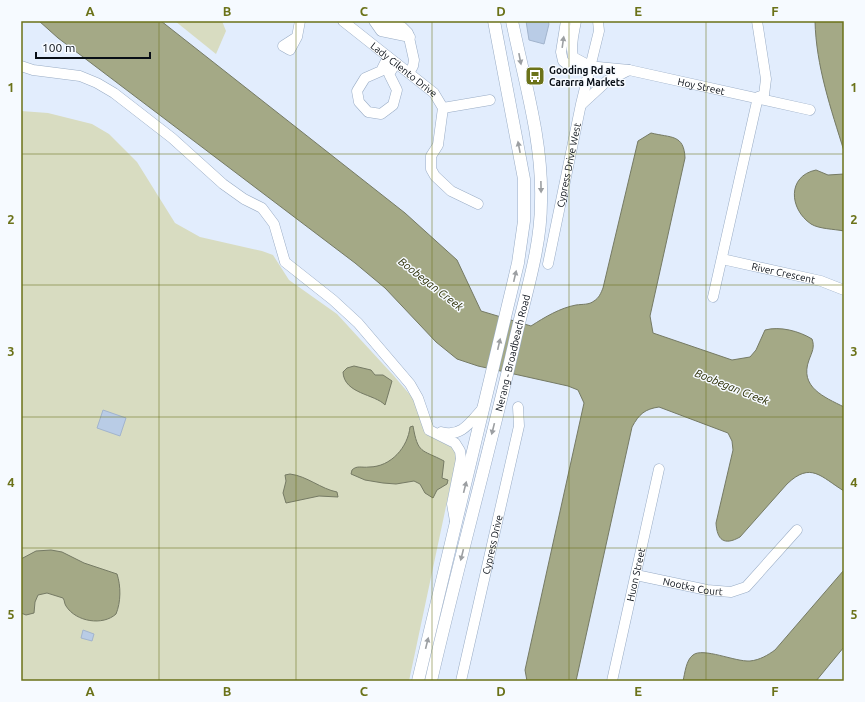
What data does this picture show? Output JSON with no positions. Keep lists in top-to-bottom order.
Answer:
{
  "streets": {
    "main road": ["Nerang - Broadbeach Road"],
    "street": [
      "Lady Cilento Drive",
      "Hoy Street",
      "Cypress Drive West",
      "River Crescent",
      "Cypress Drive",
      "Huon Street",
      "Nootka Court"
    ]
  },
  "crossings": [
    ["Hoy Street", "Cypress Drive West"],
    ["Huon Street", "Nootka Court"]
  ],
  "water": ["Boobegan Creek"],
  "places": {
    "bus stop": ["Gooding Rd at Cararra Markets"]
  },
  "scale_bar": "100 m",
  "grid": {
    "columns": [
      "A",
      "B",
      "C",
      "D",
      "E",
      "F"
    ],
    "rows": [
      "1",
      "2",
      "3",
      "4",
      "5"
    ]
  }
}
